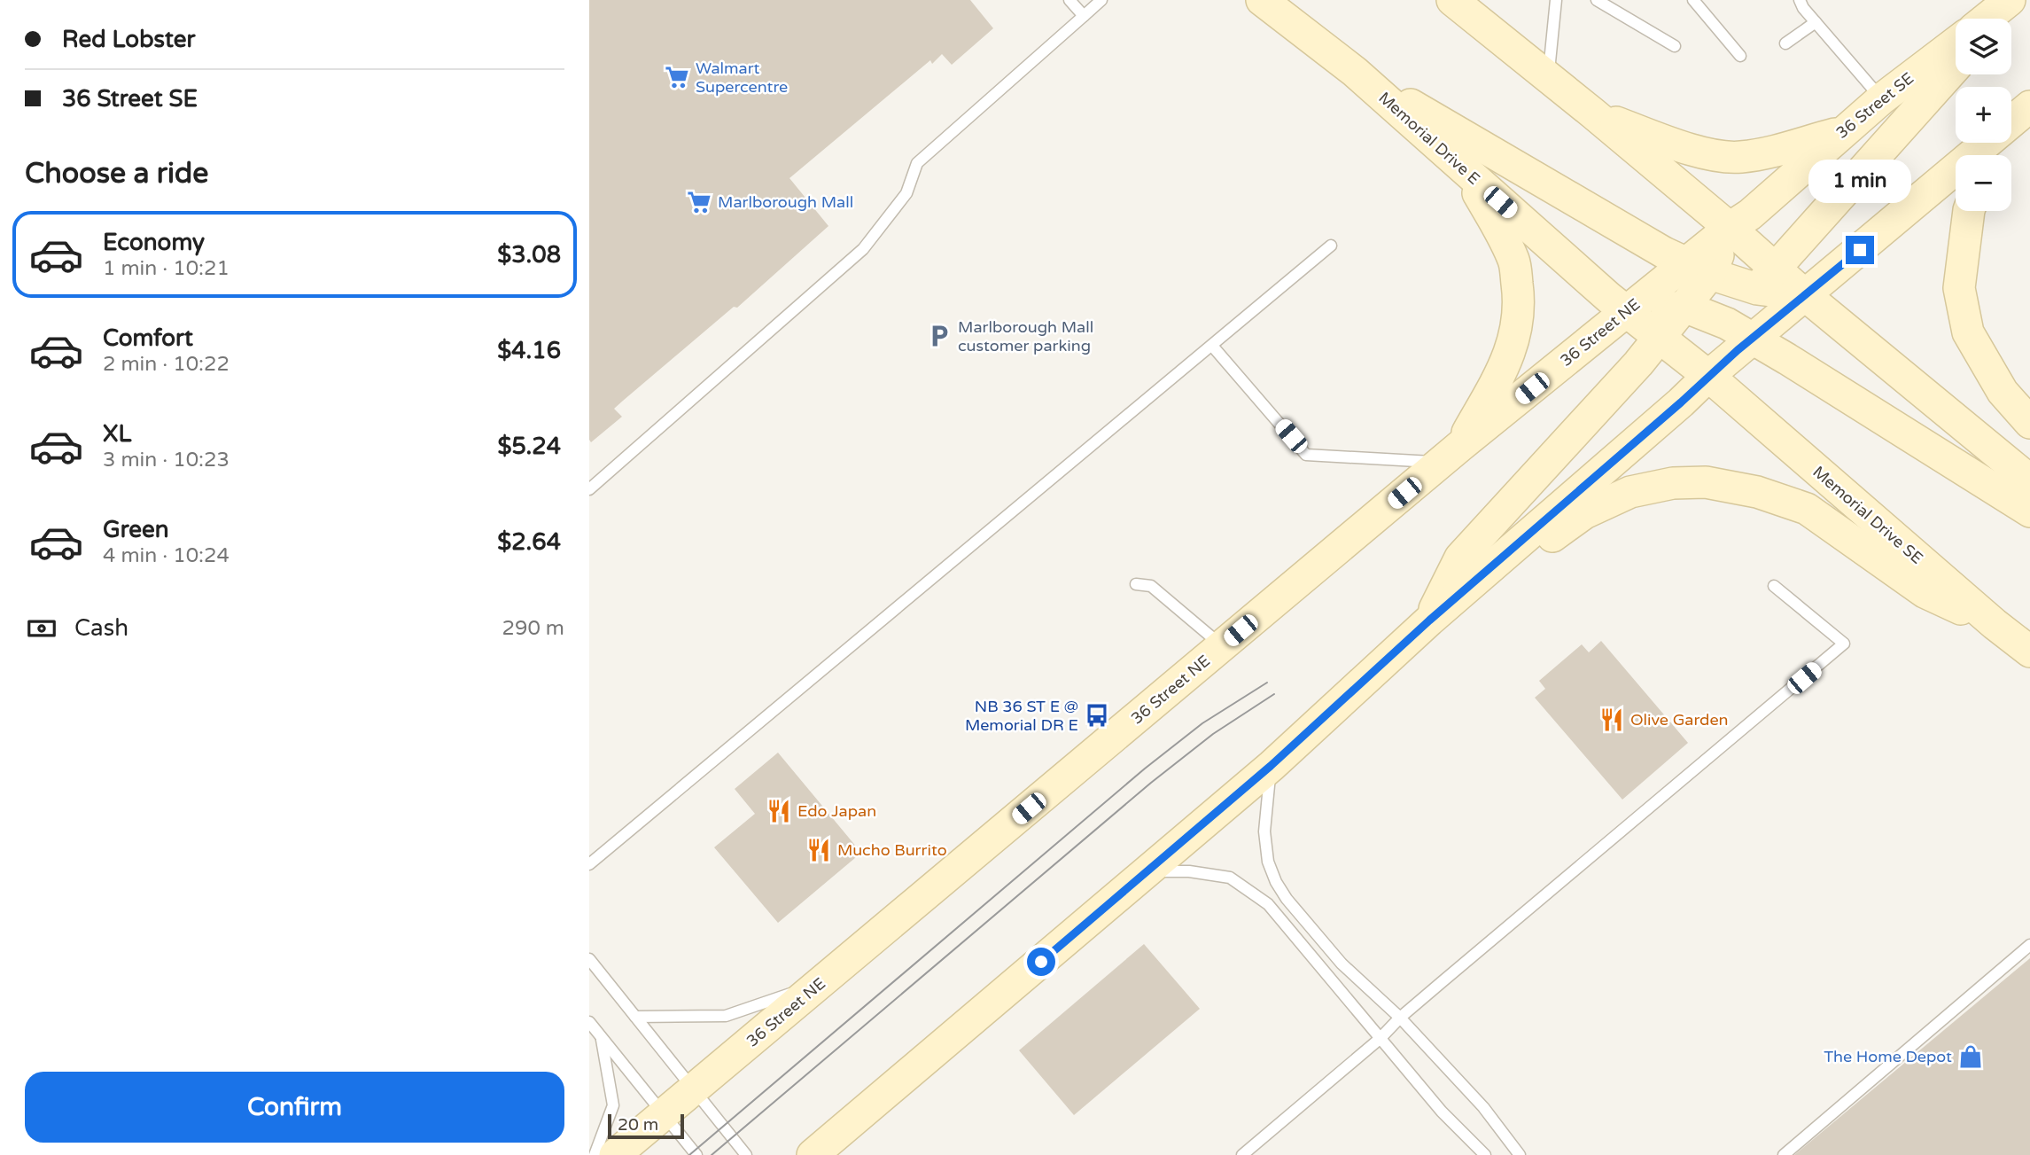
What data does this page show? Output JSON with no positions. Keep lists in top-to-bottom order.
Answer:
{
  "streets": {
    "main road": [
      "36 Street SE",
      "Memorial Drive E",
      "36 Street NE",
      "Memorial Drive SE"
    ]
  },
  "crossings": [
    ["36 Street SE", "36 Street NE"],
    ["Memorial Drive E", "36 Street NE"],
    ["Memorial Drive E", "Memorial Drive SE"]
  ],
  "places": {
    "supermarket": ["Walmart Supercentre", "Marlborough Mall"],
    "parking": ["Marlborough Mall customer parking"],
    "bus stop": ["NB 36 ST E @ Memorial DR E"],
    "restaurant": ["Olive Garden", "Edo Japan", "Mucho Burrito"],
    "shop": ["The Home Depot"]
  },
  "scale_bar": "20 m",
  "page": {
    "banner": ["Red Lobster", "36 Street SE"],
    "map_buttons": ["+", "−"],
    "heading": "Choose a ride",
    "bubble": "1 min",
    "list": [
      {
        "name": "Economy",
        "note": "1 min · 10:21",
        "value": "$3.08"
      },
      {
        "name": "Comfort",
        "note": "2 min · 10:22",
        "value": "$4.16"
      },
      {
        "name": "XL",
        "note": "3 min · 10:23",
        "value": "$5.24"
      },
      {
        "name": "Green",
        "note": "4 min · 10:24",
        "value": "$2.64"
      }
    ],
    "pay": ["Cash", "290 m"],
    "buttons": "Confirm",
    "scale": "20 m"
  }
}
